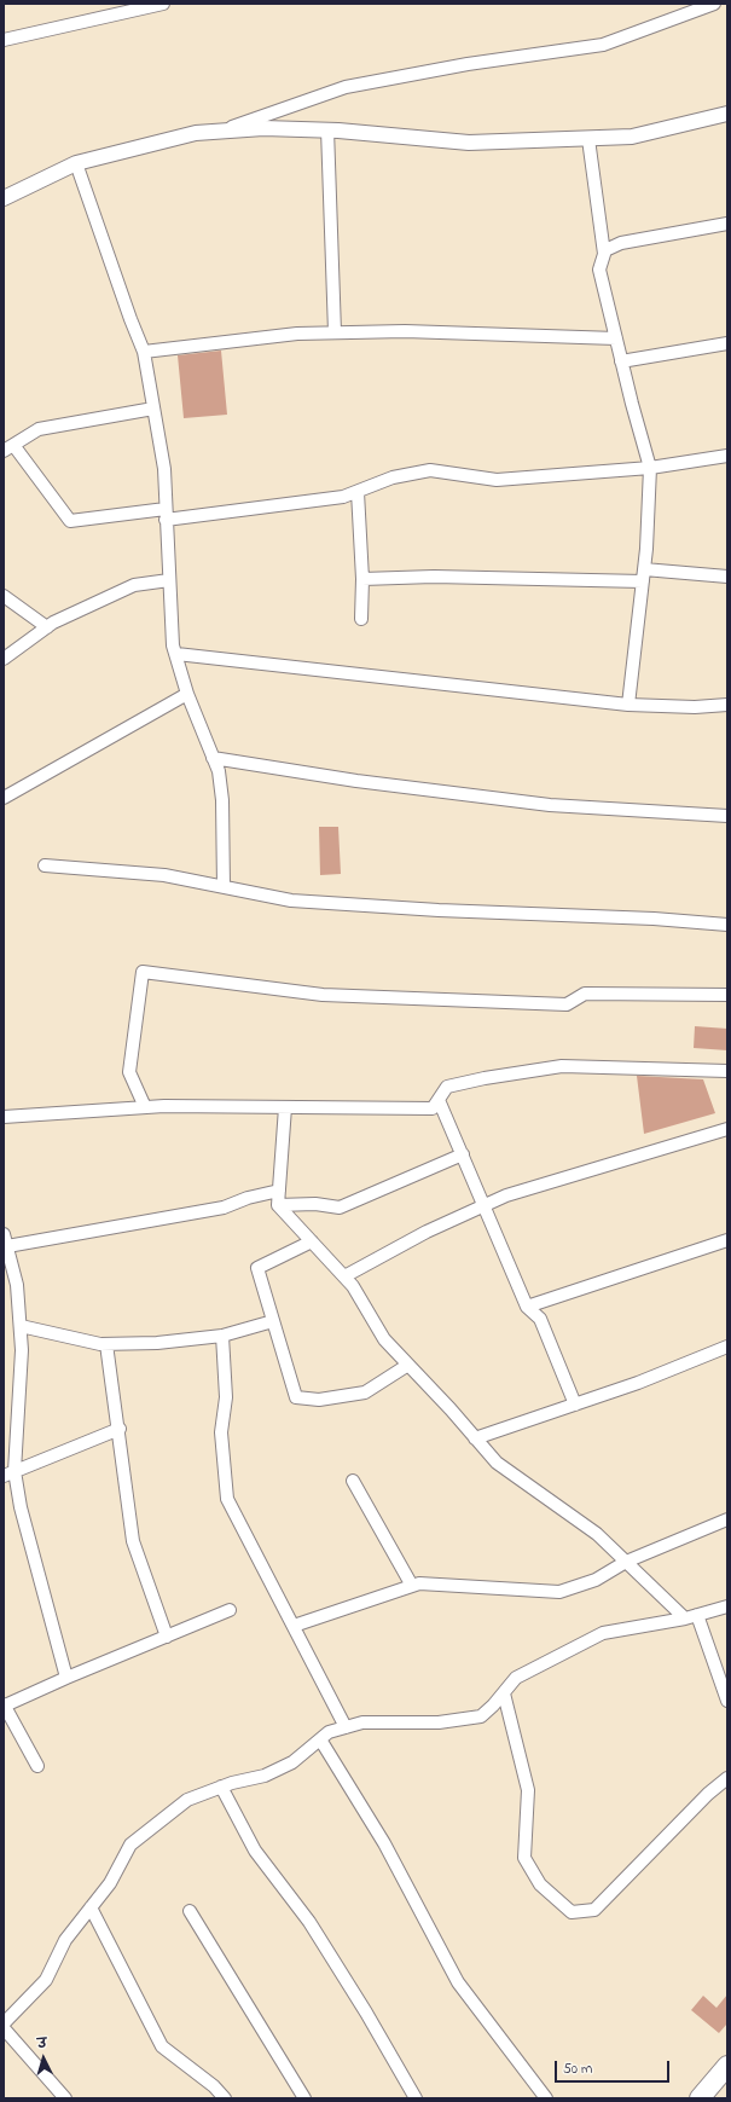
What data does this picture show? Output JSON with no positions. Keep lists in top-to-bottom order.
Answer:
{
  "scale_bar": "50 m",
  "north": "top"
}
